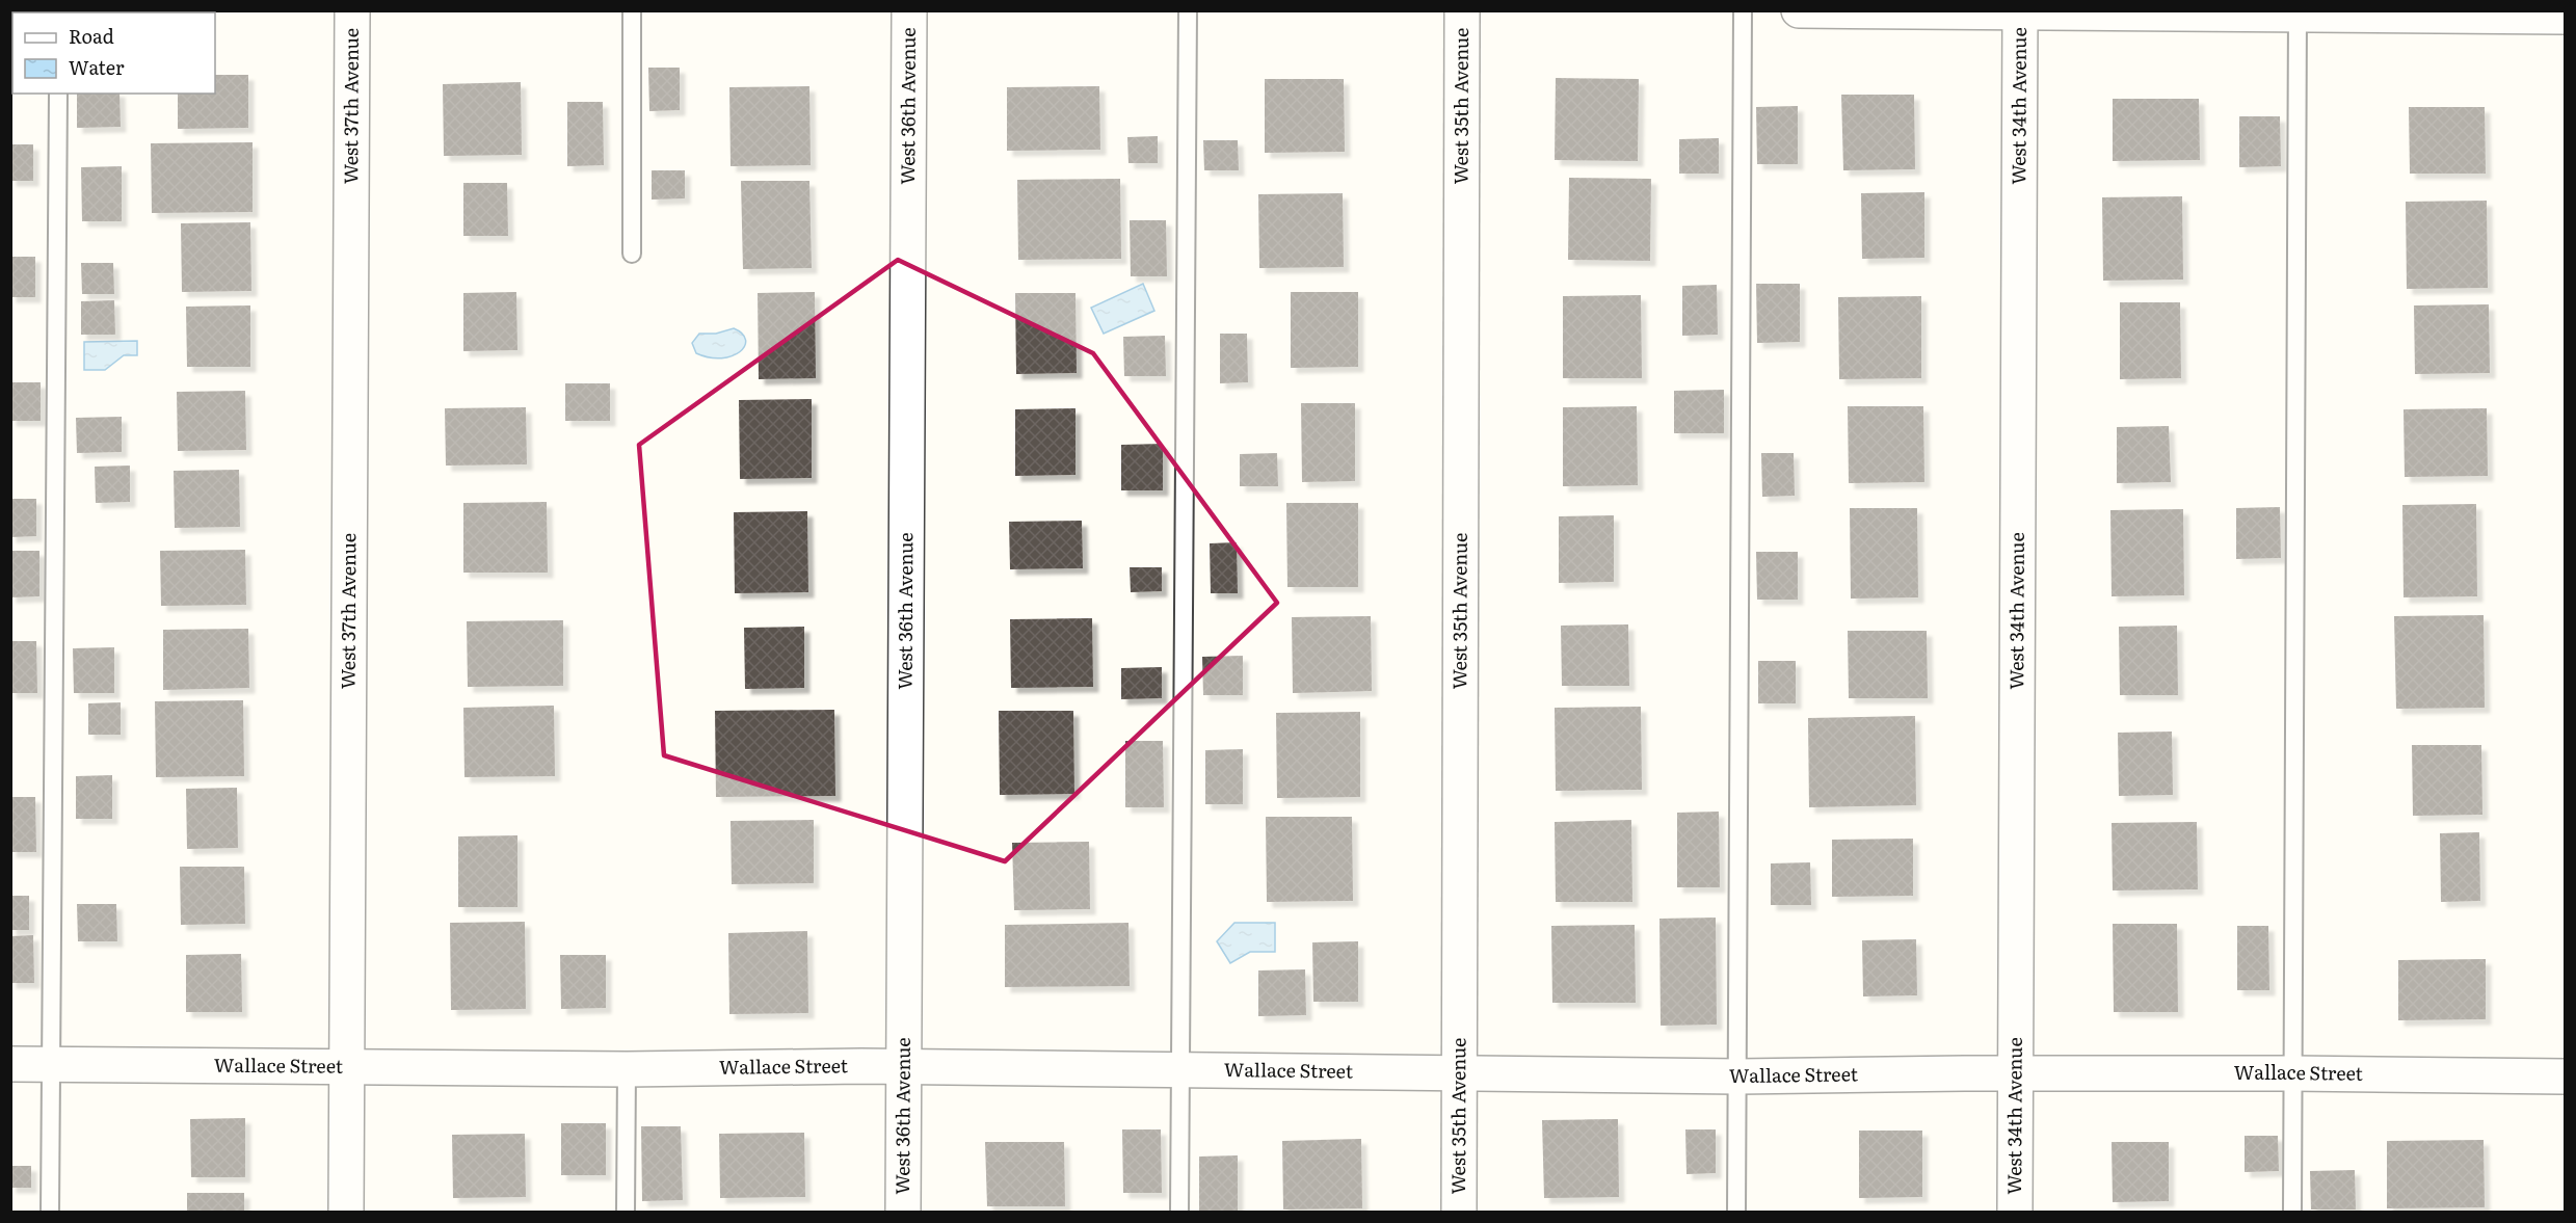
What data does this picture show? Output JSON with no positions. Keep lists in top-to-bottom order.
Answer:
{
  "streets": {
    "street": [
      "West 37th Avenue",
      "West 36th Avenue",
      "West 35th Avenue",
      "West 34th Avenue",
      "Wallace Street"
    ]
  },
  "crossings": [
    ["West 37th Avenue", "Wallace Street"],
    ["West 36th Avenue", "Wallace Street"],
    ["West 35th Avenue", "Wallace Street"],
    ["West 34th Avenue", "Wallace Street"]
  ],
  "legend": ["Road", "Water"]
}
